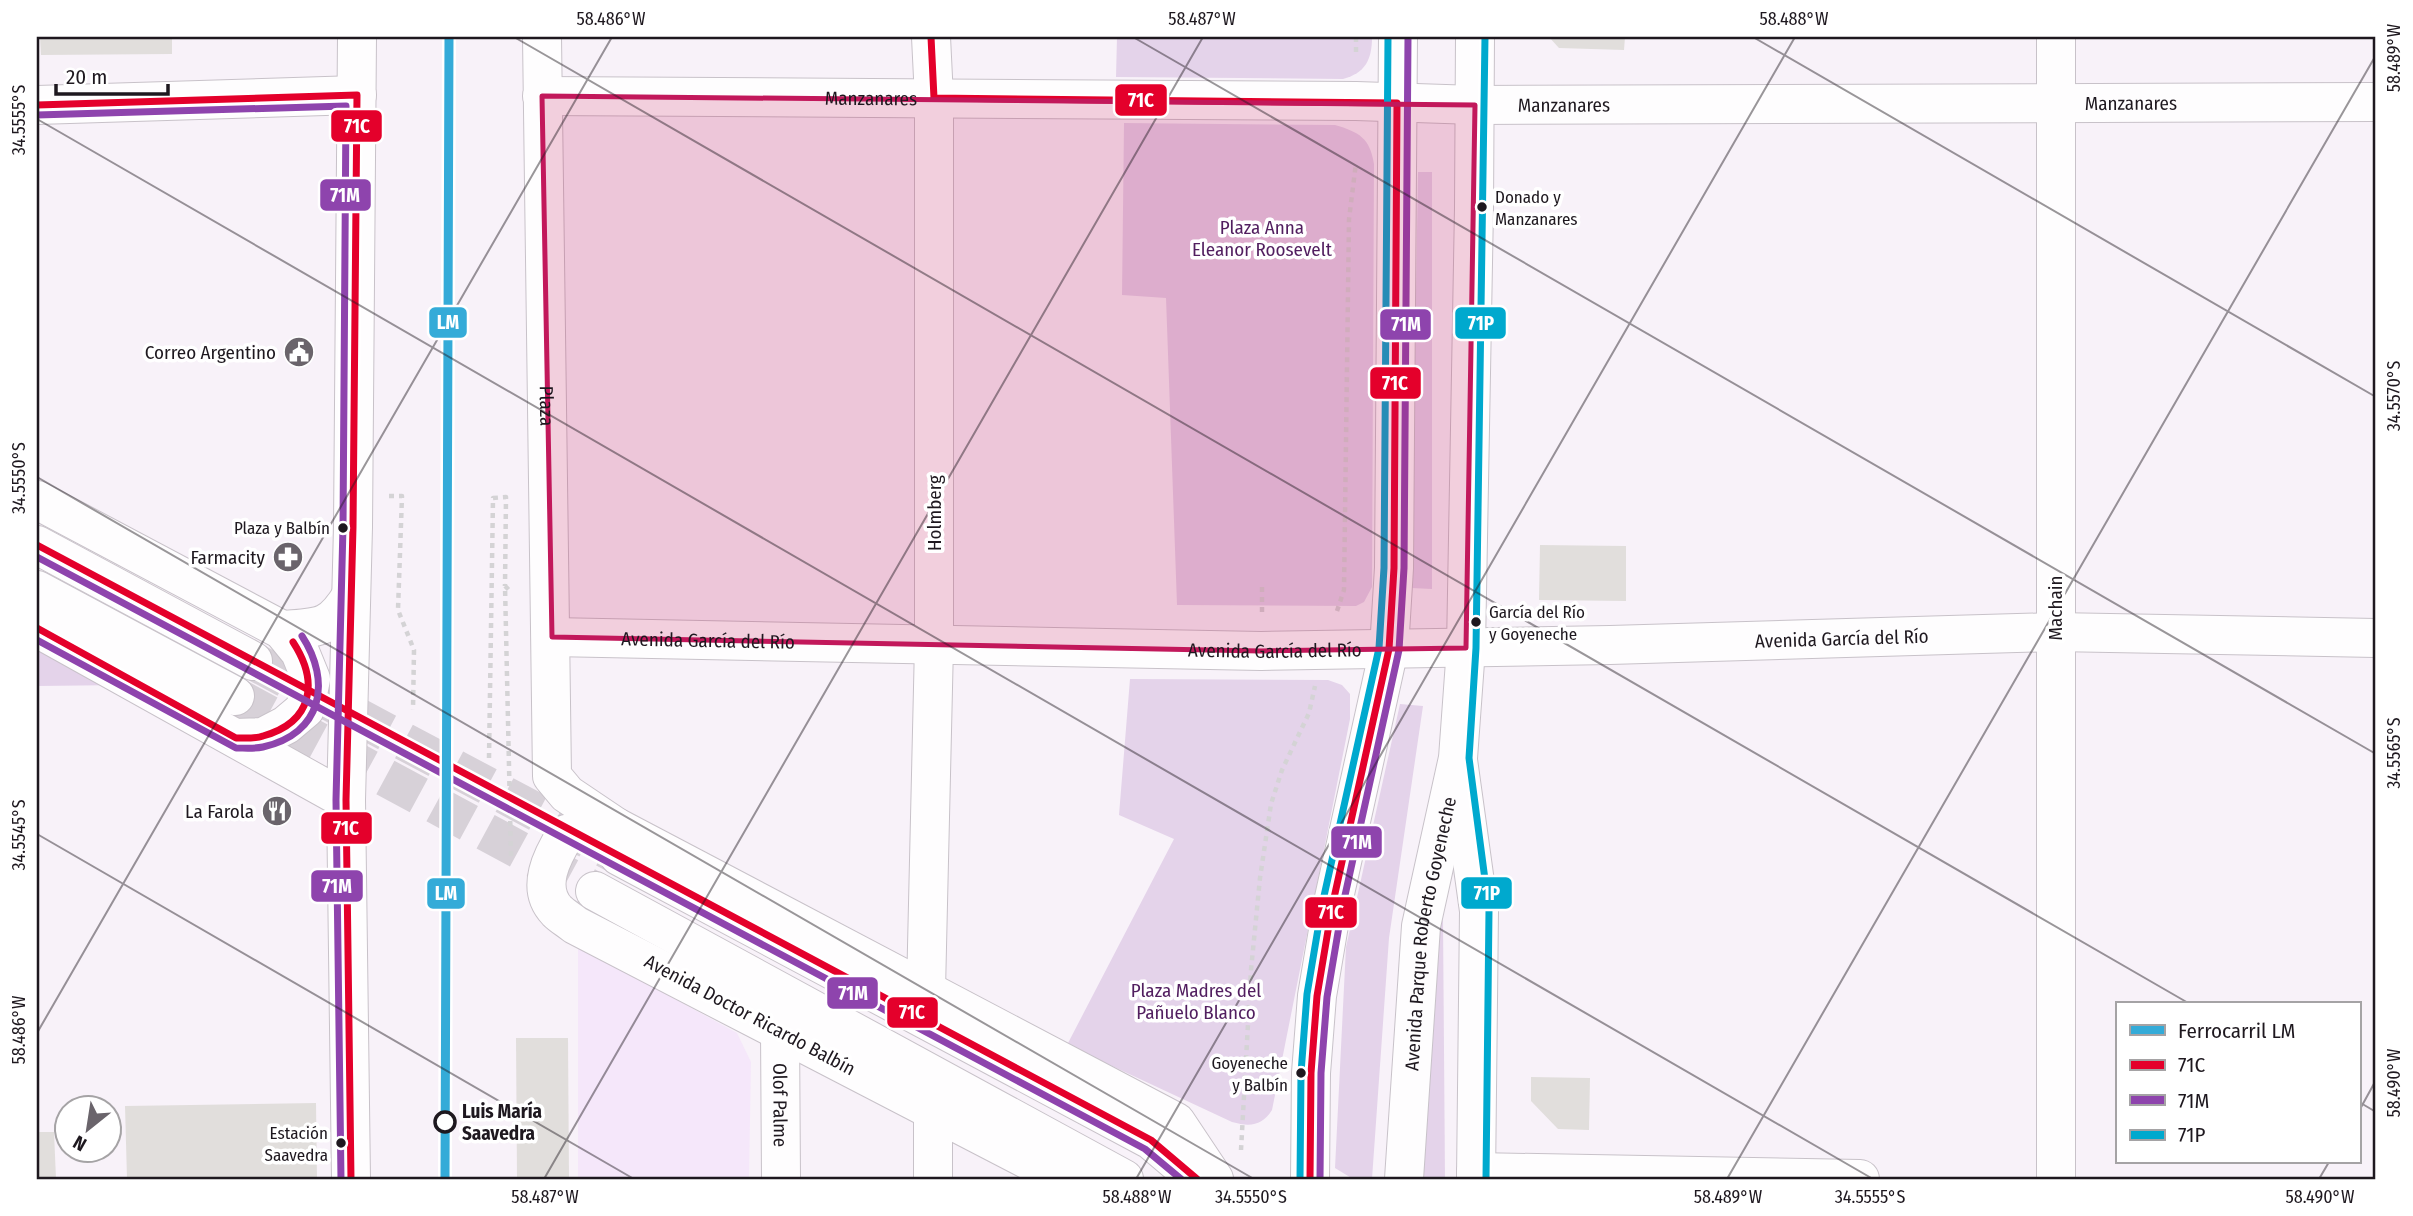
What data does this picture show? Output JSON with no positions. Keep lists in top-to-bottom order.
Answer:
{
  "streets": {
    "street": [
      "Manzanares",
      "Plaza",
      "Holmberg",
      "Machain",
      "Avenida García del Río",
      "Avenida Parque Roberto Goyeneche",
      "Avenida Doctor Ricardo Balbín",
      "Olof Palme"
    ]
  },
  "crossings": [
    ["Manzanares", "Plaza"],
    ["Manzanares", "Holmberg"],
    ["Manzanares", "Machain"],
    ["Manzanares", "Avenida Parque Roberto Goyeneche"],
    ["Plaza", "Avenida García del Río"],
    ["Plaza", "Avenida Doctor Ricardo Balbín"],
    ["Holmberg", "Avenida García del Río"],
    ["Machain", "Avenida García del Río"],
    ["Avenida García del Río", "Avenida Parque Roberto Goyeneche"],
    ["Avenida Doctor Ricardo Balbín", "Olof Palme"]
  ],
  "parks": ["Plaza Anna Eleanor Roosevelt", "Plaza Madres del Pañuelo Blanco"],
  "places": {
    "other": [
      "Donado y Manzanares",
      "Plaza y Balbín",
      "García del Río y Goyeneche",
      "Goyeneche y Balbín",
      "Luis María Saavedra",
      "Estación Saavedra"
    ],
    "public building": ["Correo Argentino"],
    "pharmacy": ["Farmacity"],
    "restaurant": ["La Farola"]
  },
  "lines": [
    "rail line LM",
    "transit line 71C",
    "transit line 71M",
    "transit line 71P"
  ],
  "legend": [
    "Ferrocarril LM",
    "71C",
    "71M",
    "71P"
  ],
  "scale_bar": "20 m",
  "north": "bottom left",
  "coordinates": [
    "58.486°W",
    "58.487°W",
    "58.488°W",
    "58.489°W",
    "34.5555°S",
    "34.5570°S",
    "34.5550°S",
    "34.5565°S",
    "34.5545°S",
    "58.490°W"
  ]
}
